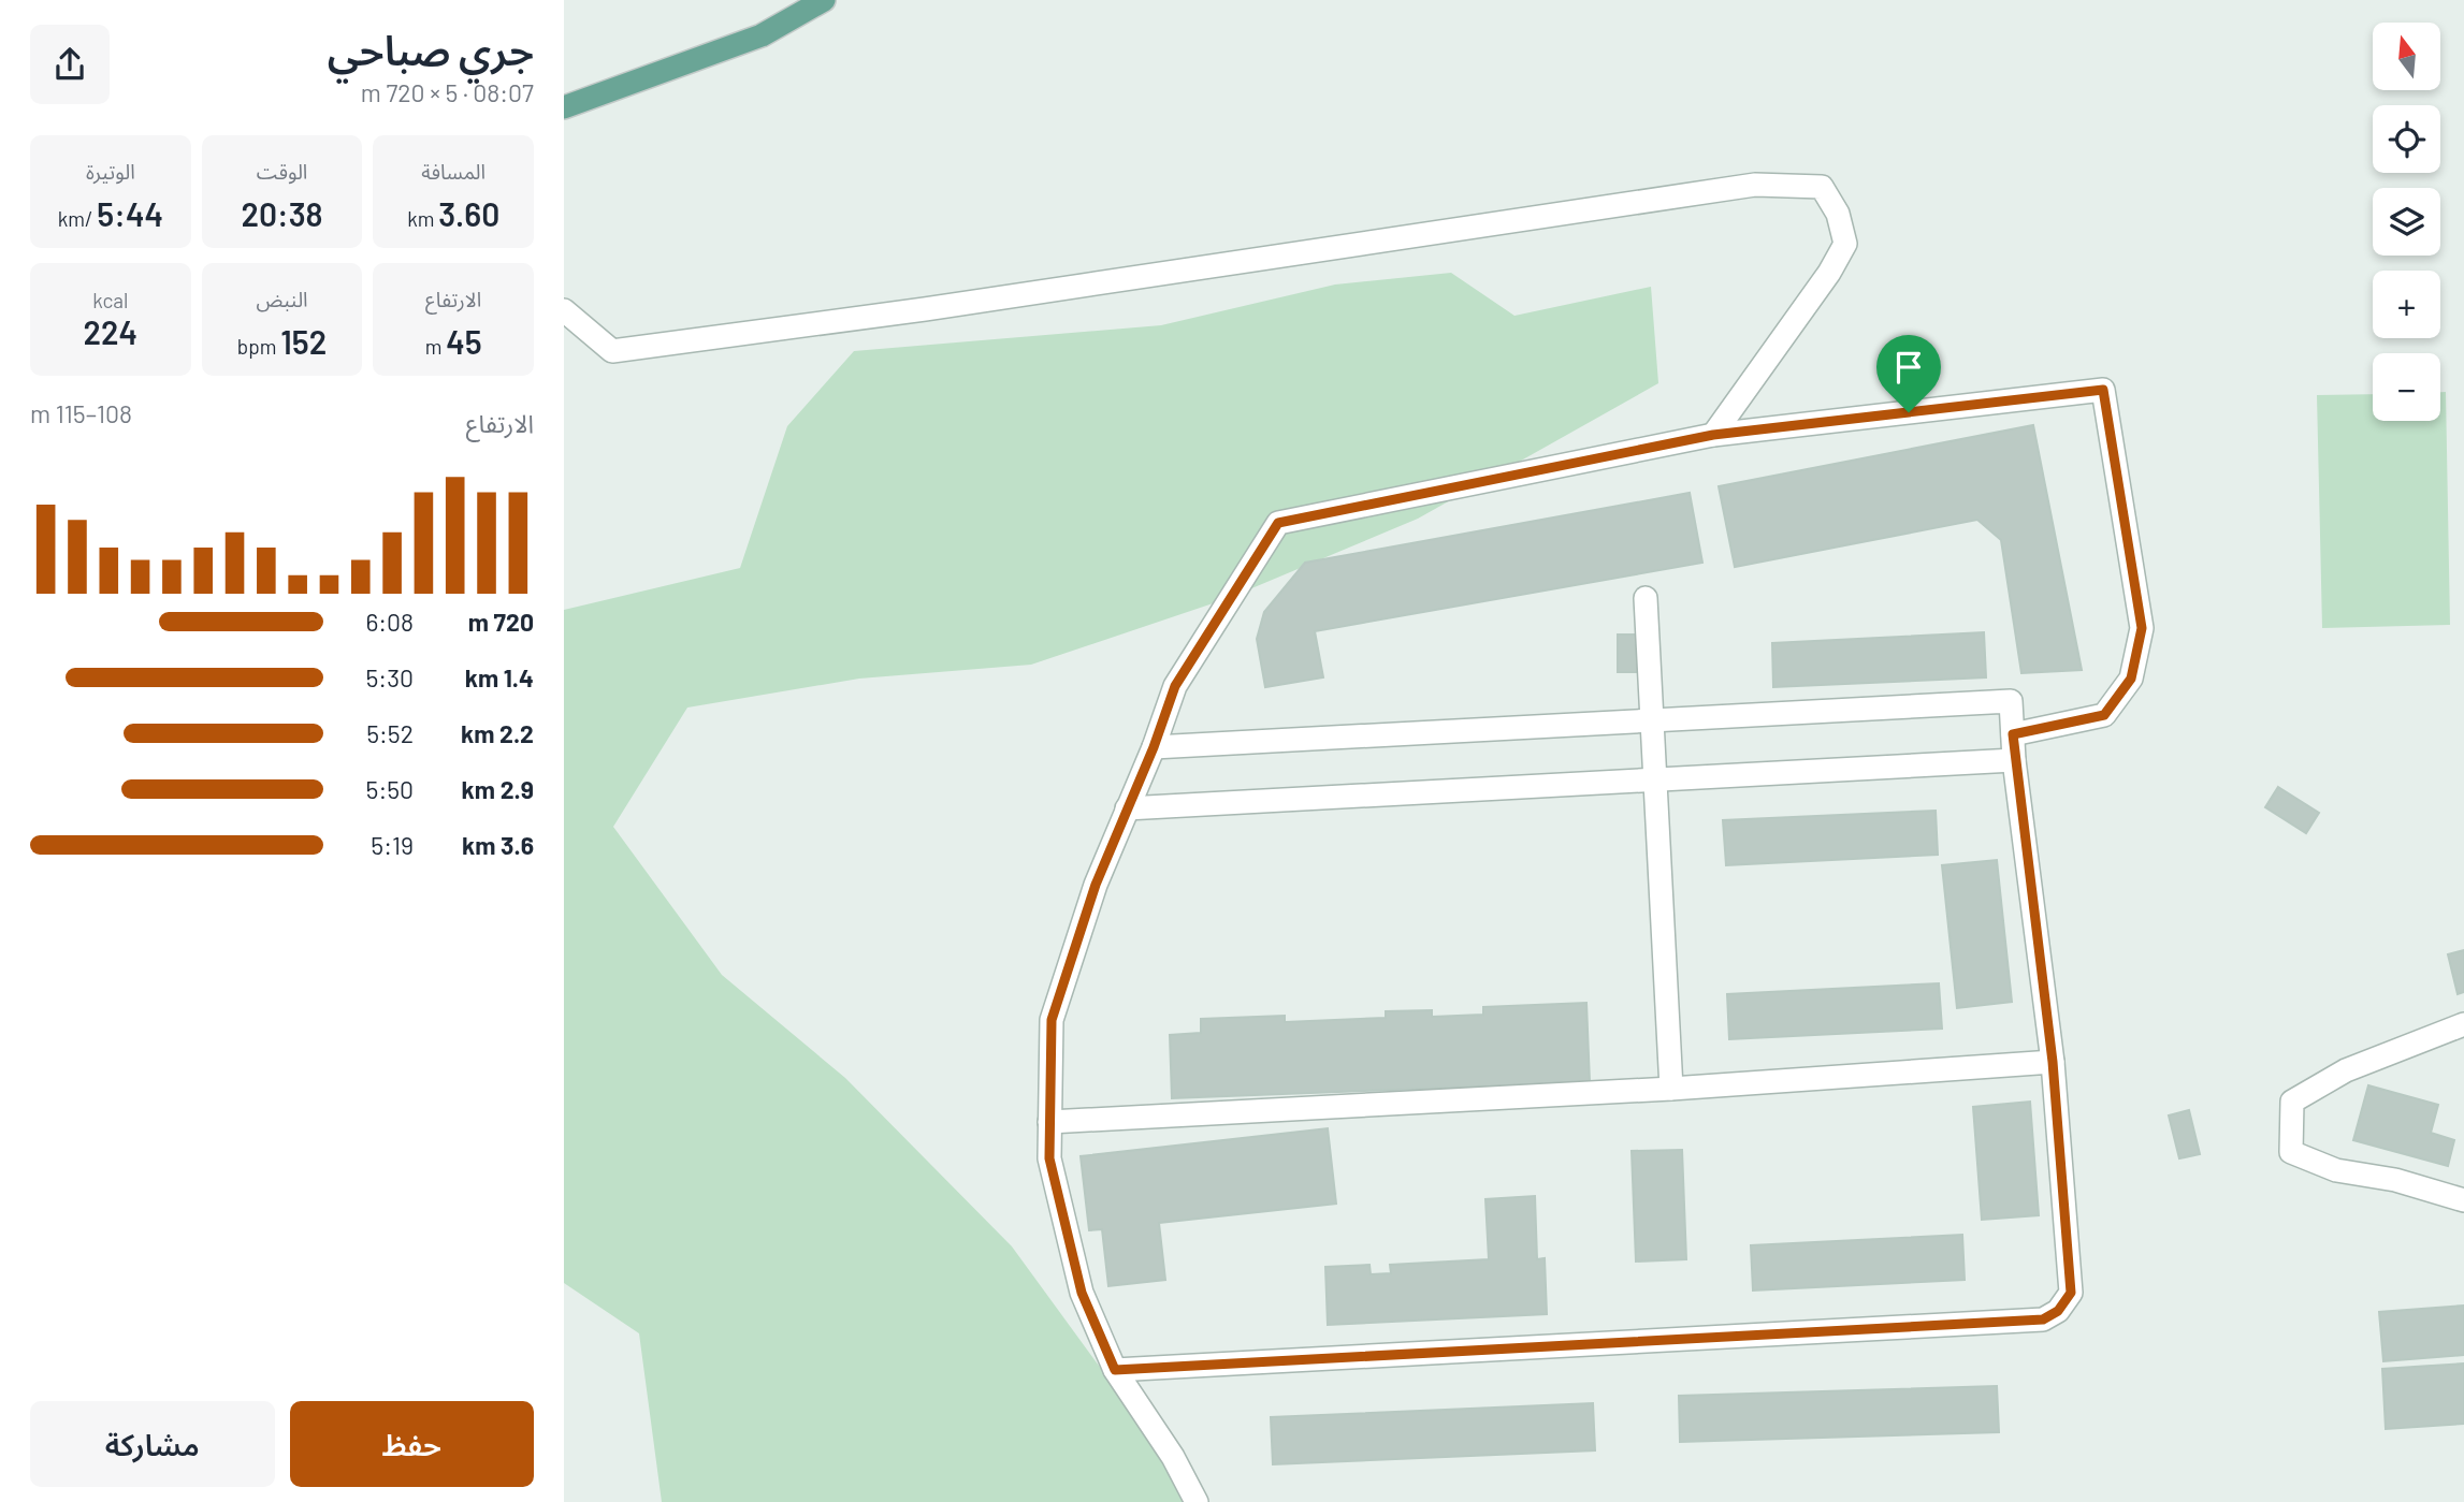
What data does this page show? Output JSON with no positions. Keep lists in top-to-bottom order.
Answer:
{
  "north": "top",
  "page": {
    "heading": ["جري صباحي", "08:07 · 5 × 720 m"],
    "map_buttons": ["+", "−"],
    "stats": [
      ["المسافة", "3.60 km"],
      ["الوقت", "20:38"],
      ["الوتيرة", "5:44 /km"],
      ["الارتفاع", "45 m"],
      ["النبض", "152 bpm"],
      ["kcal", "224"]
    ],
    "chart": ["الارتفاع", "108–115 m"],
    "list": [
      {
        "name": "720 m",
        "note": "6:08"
      },
      {
        "name": "1.4 km",
        "note": "5:30"
      },
      {
        "name": "2.2 km",
        "note": "5:52"
      },
      {
        "name": "2.9 km",
        "note": "5:50"
      },
      {
        "name": "3.6 km",
        "note": "5:19"
      }
    ],
    "buttons": ["حفظ", "مشاركة"]
  }
}
